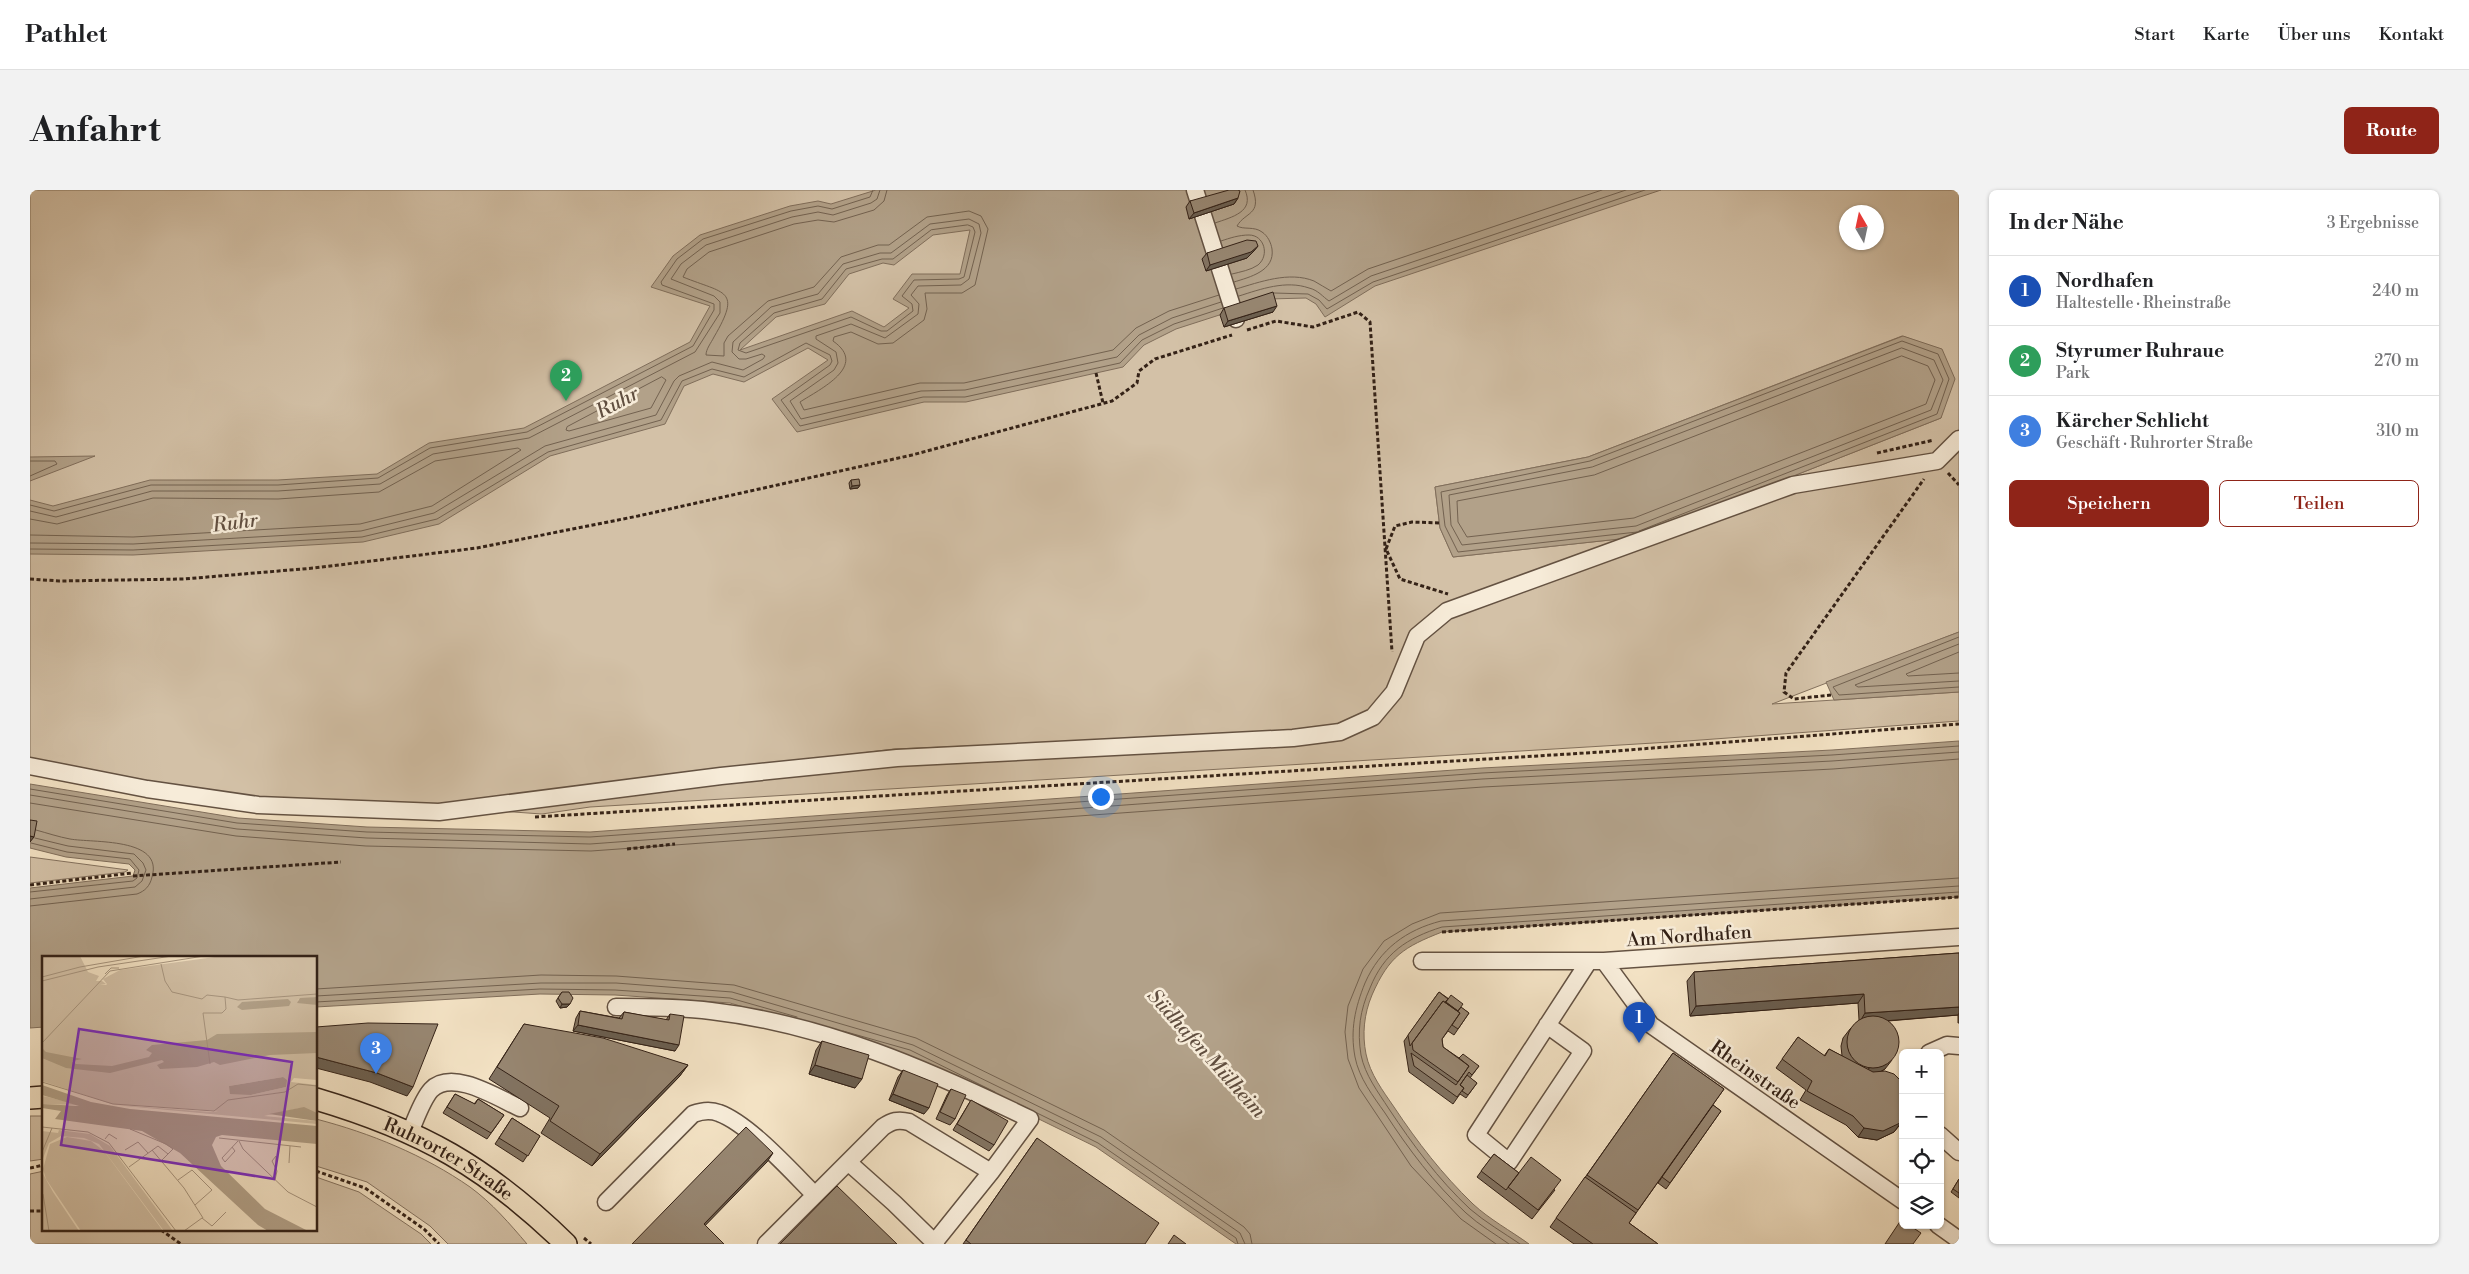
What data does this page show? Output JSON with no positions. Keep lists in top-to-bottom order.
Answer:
{
  "streets": {
    "main road": ["Ruhrorter Straße"],
    "street": ["Am Nordhafen", "Rheinstraße"]
  },
  "crossings": [
    ["Am Nordhafen", "Rheinstraße"]
  ],
  "water": ["Ruhr", "Südhafen Mülheim"],
  "north": "top",
  "page": {
    "header": "Pathlet",
    "nav": [
      "Start",
      "Karte",
      "Über uns",
      "Kontakt"
    ],
    "buttons": [
      "Route",
      ["Speichern", "Teilen"]
    ],
    "title": "Anfahrt",
    "heading": ["In der Nähe", "3 Ergebnisse"],
    "list": [
      {
        "mark": "1",
        "name": "Nordhafen",
        "note": "Haltestelle · Rheinstraße",
        "value": "240 m"
      },
      {
        "mark": "2",
        "name": "Styrumer Ruhraue",
        "note": "Park",
        "value": "270 m"
      },
      {
        "mark": "3",
        "name": "Kärcher Schlicht",
        "note": "Geschäft · Ruhrorter Straße",
        "value": "310 m"
      }
    ],
    "pins": ["2", "1", "3"],
    "map_buttons": ["+", "−"]
  }
}
